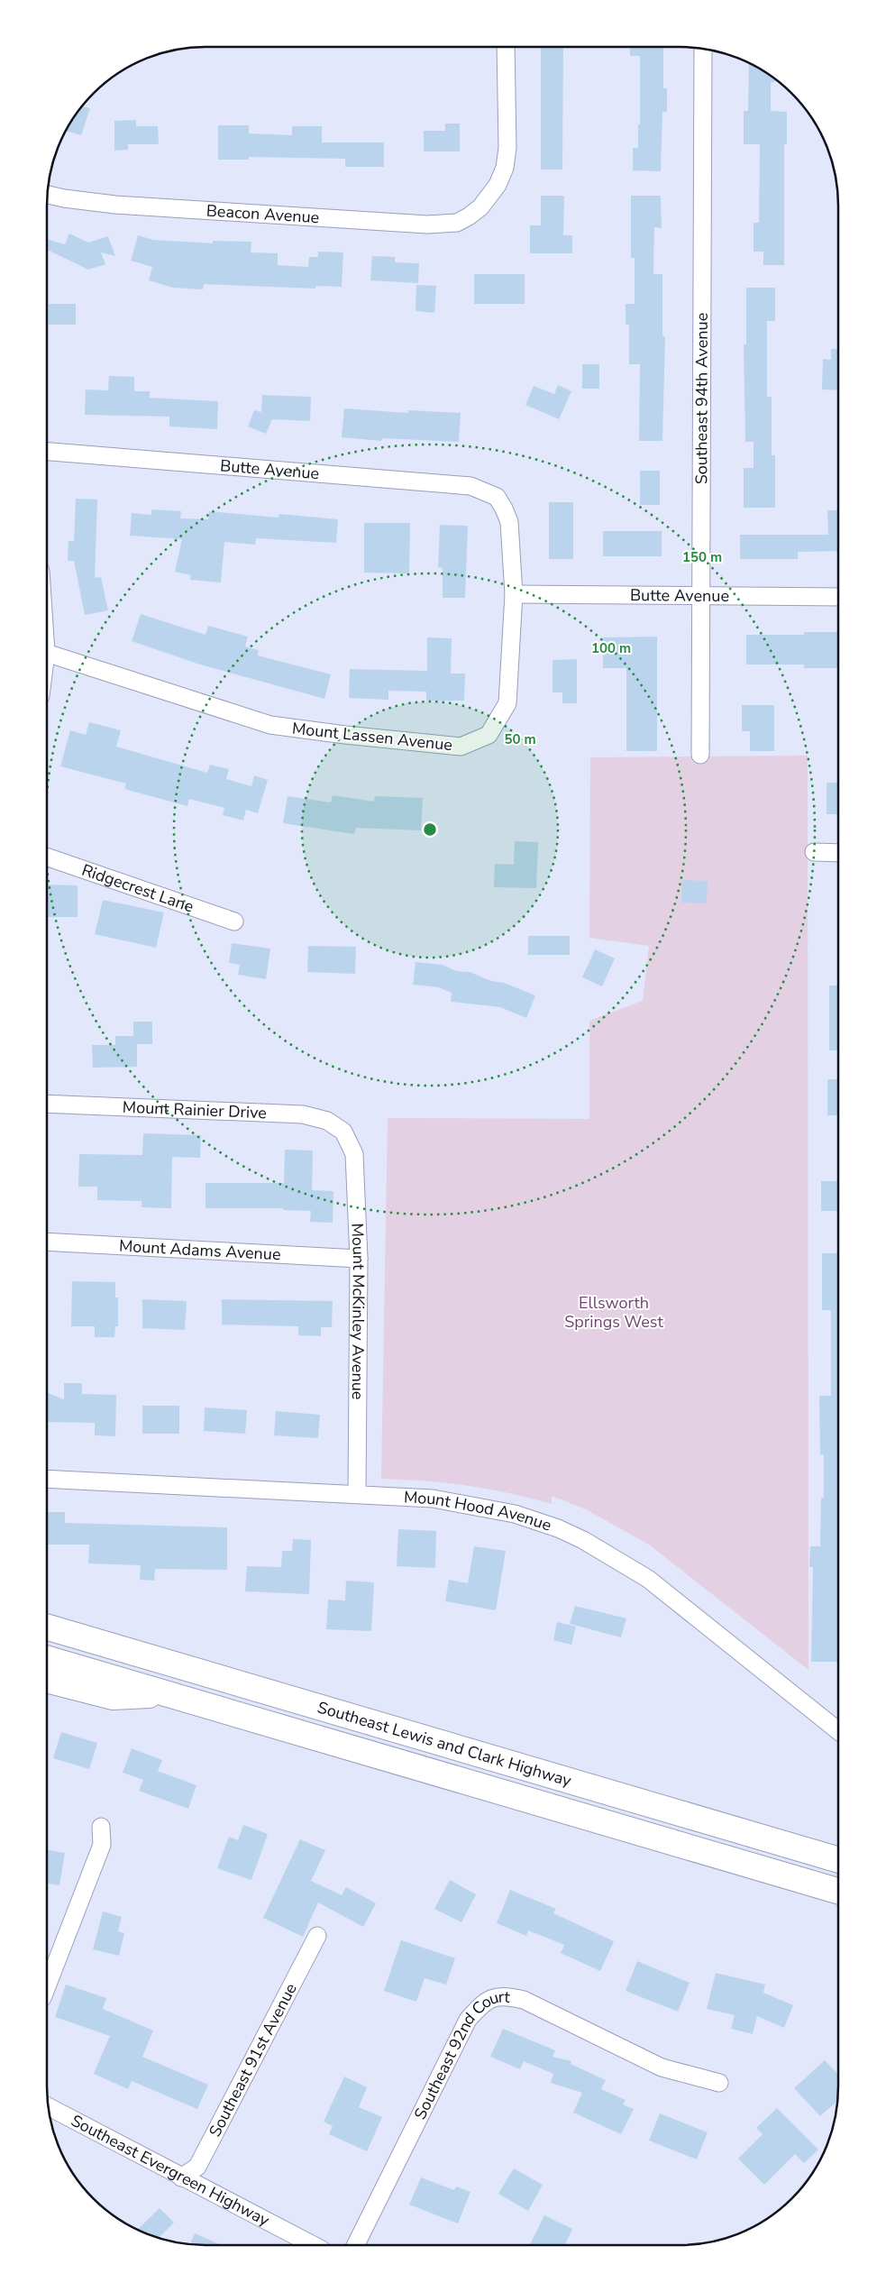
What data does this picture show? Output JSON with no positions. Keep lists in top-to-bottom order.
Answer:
{
  "streets": {
    "highway": ["Southeast Lewis and Clark Highway"],
    "street": [
      "Beacon Avenue",
      "Southeast 94th Avenue",
      "Butte Avenue",
      "Mount Lassen Avenue",
      "Ridgecrest Lane",
      "Mount Rainier Drive",
      "Mount Adams Avenue",
      "Mount McKinley Avenue",
      "Mount Hood Avenue",
      "Southeast 91st Avenue",
      "Southeast 92nd Court",
      "Southeast Evergreen Highway"
    ]
  },
  "crossings": [
    ["Southeast 94th Avenue", "Butte Avenue"],
    ["Butte Avenue", "Mount Lassen Avenue"],
    ["Mount Rainier Drive", "Mount McKinley Avenue"],
    ["Mount Adams Avenue", "Mount McKinley Avenue"],
    ["Mount McKinley Avenue", "Mount Hood Avenue"],
    ["Southeast 91st Avenue", "Southeast Evergreen Highway"]
  ],
  "parks": ["Ellsworth Springs West"],
  "rings": ["150 m", "100 m", "50 m"]
}
